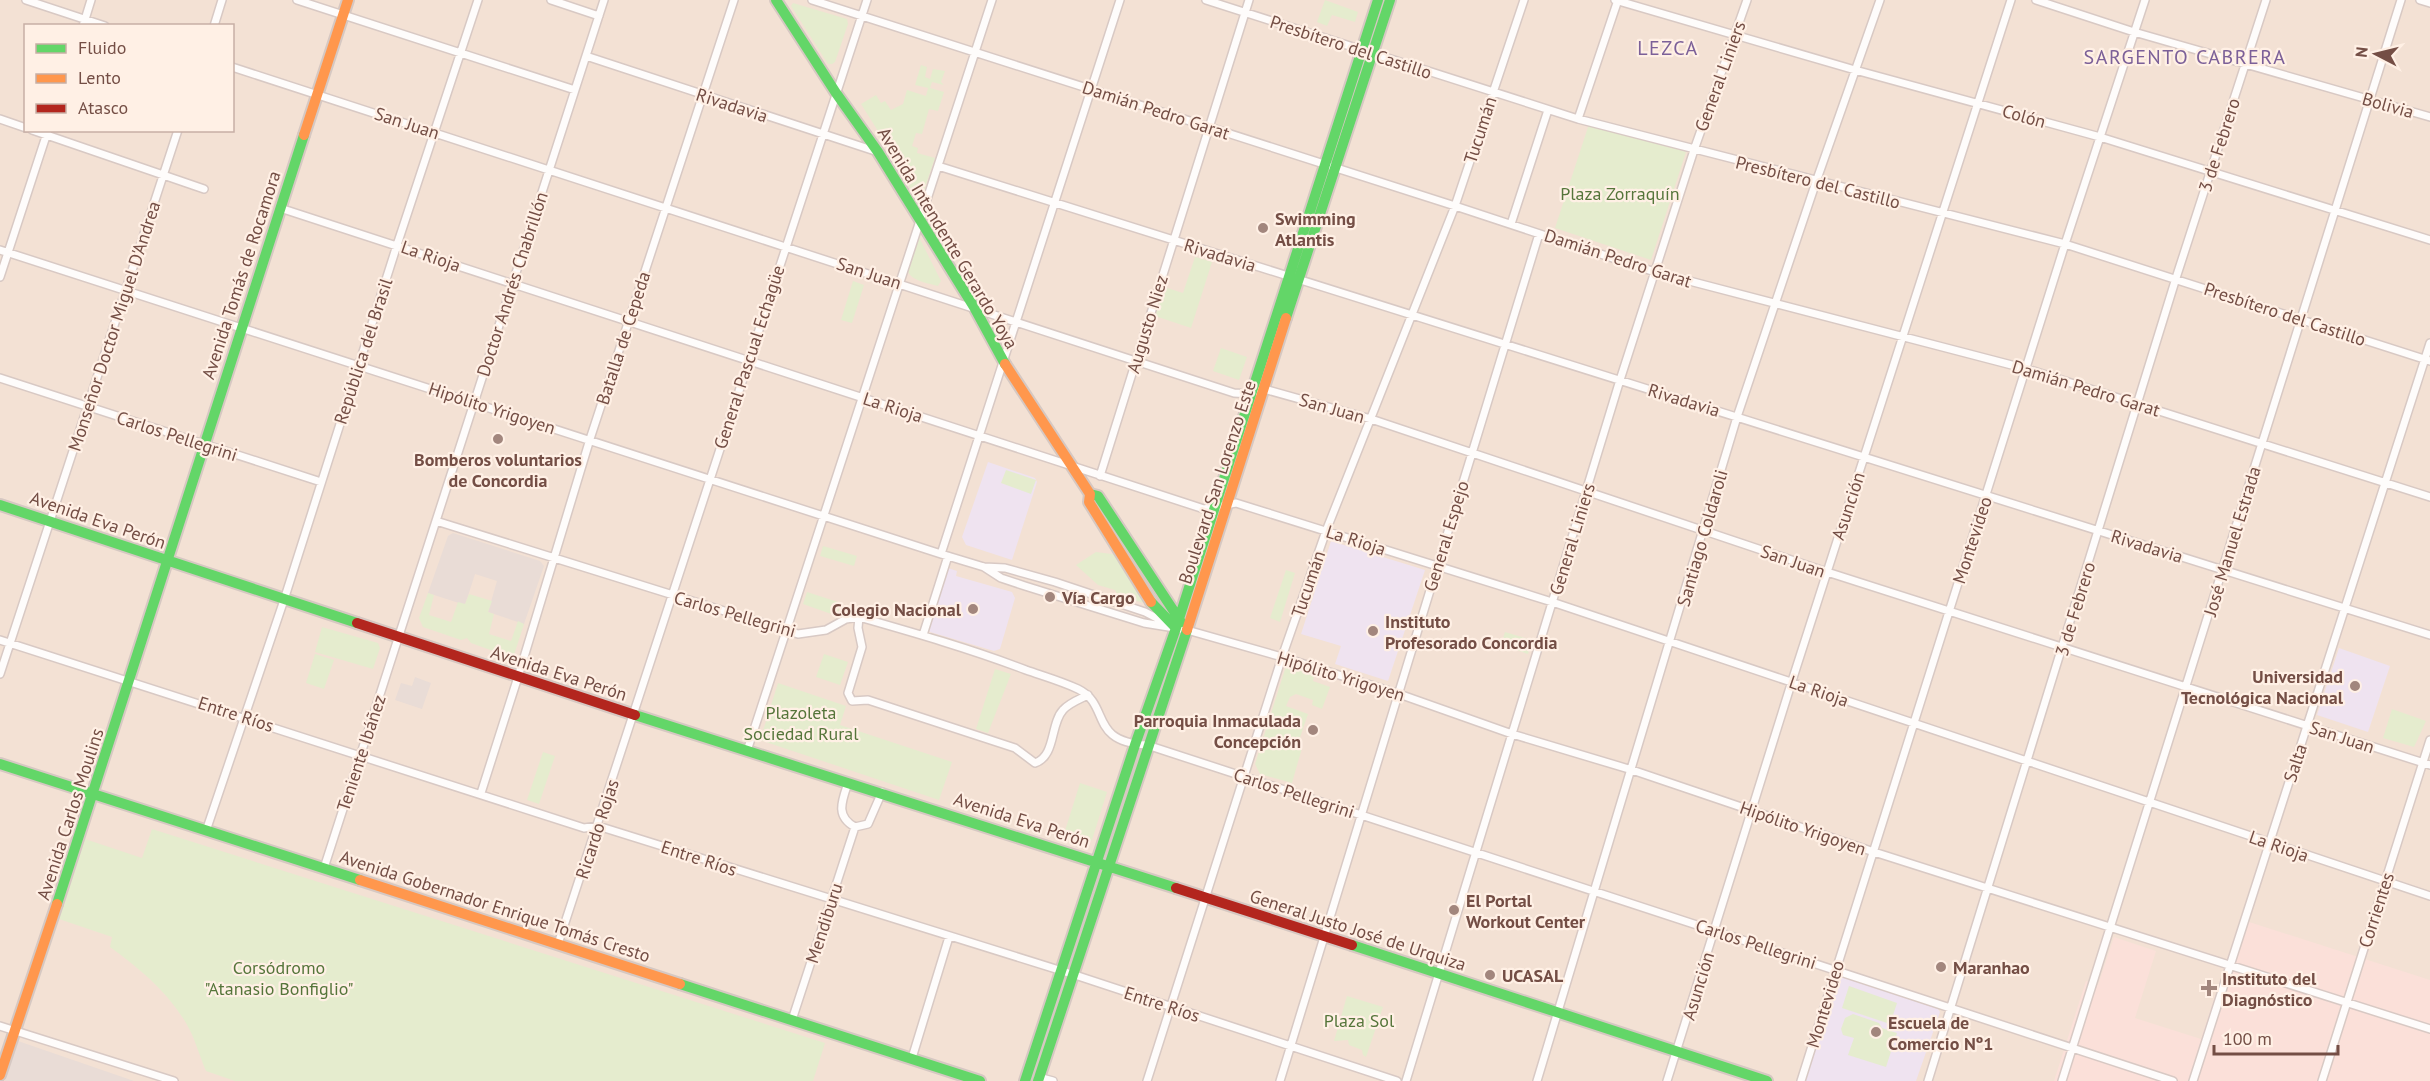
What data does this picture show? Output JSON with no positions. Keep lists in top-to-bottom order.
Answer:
{
  "streets": {
    "main road": [
      "Avenida Intendente Gerardo Yoya",
      "Avenida Tomás de Rocamora",
      "Boulevard San Lorenzo Este",
      "Avenida Eva Perón",
      "Avenida Carlos Moulins",
      "Avenida Gobernador Enrique Tomás Cresto",
      "General Justo José de Urquiza"
    ],
    "street": [
      "Presbítero del Castillo",
      "General Liniers",
      "Rivadavia",
      "Bolivia",
      "Damián Pedro Garat",
      "Colón",
      "San Juan",
      "Tucumán",
      "3 de Febrero",
      "La Rioja",
      "Doctor Andrés Chabrillón",
      "Augusto Niez",
      "Monseñor Doctor Miguel D'Andrea",
      "Batalla de Cepeda",
      "República del Brasil",
      "General Pascual Echagüe",
      "Hipólito Yrigoyen",
      "Carlos Pellegrini",
      "Asunción",
      "General Espejo",
      "Santiago Coldaroli",
      "Montevideo",
      "José Manuel Estrada",
      "Entre Ríos",
      "Teniente Ibáñez",
      "Salta",
      "Ricardo Rojas",
      "Corrientes",
      "Mendiburu"
    ]
  },
  "crossings": [
    ["Presbítero del Castillo", "General Liniers"],
    ["Presbítero del Castillo", "Tucumán"],
    ["Presbítero del Castillo", "3 de Febrero"],
    ["Presbítero del Castillo", "Augusto Niez"],
    ["Presbítero del Castillo", "Boulevard San Lorenzo Este"],
    ["Presbítero del Castillo", "Asunción"],
    ["Presbítero del Castillo", "Santiago Coldaroli"],
    ["Presbítero del Castillo", "Montevideo"],
    ["Presbítero del Castillo", "José Manuel Estrada"],
    ["Presbítero del Castillo", "Salta"],
    ["General Liniers", "Rivadavia"],
    ["General Liniers", "Damián Pedro Garat"],
    ["General Liniers", "Colón"],
    ["General Liniers", "San Juan"],
    ["General Liniers", "La Rioja"],
    ["General Liniers", "Hipólito Yrigoyen"],
    ["General Liniers", "Carlos Pellegrini"],
    ["General Liniers", "General Justo José de Urquiza"],
    ["Rivadavia", "Tucumán"],
    ["Rivadavia", "3 de Febrero"],
    ["Rivadavia", "Avenida Intendente Gerardo Yoya"],
    ["Rivadavia", "Doctor Andrés Chabrillón"],
    ["Rivadavia", "Augusto Niez"],
    ["Rivadavia", "Batalla de Cepeda"],
    ["Rivadavia", "General Pascual Echagüe"],
    ["Rivadavia", "Boulevard San Lorenzo Este"],
    ["Rivadavia", "Asunción"],
    ["Rivadavia", "General Espejo"],
    ["Rivadavia", "Santiago Coldaroli"],
    ["Rivadavia", "Montevideo"],
    ["Rivadavia", "José Manuel Estrada"],
    ["Rivadavia", "Salta"],
    ["Bolivia", "3 de Febrero"],
    ["Bolivia", "Montevideo"],
    ["Bolivia", "José Manuel Estrada"],
    ["Damián Pedro Garat", "Tucumán"],
    ["Damián Pedro Garat", "3 de Febrero"],
    ["Damián Pedro Garat", "Augusto Niez"],
    ["Damián Pedro Garat", "General Pascual Echagüe"],
    ["Damián Pedro Garat", "Boulevard San Lorenzo Este"],
    ["Damián Pedro Garat", "Asunción"],
    ["Damián Pedro Garat", "General Espejo"],
    ["Damián Pedro Garat", "Santiago Coldaroli"],
    ["Damián Pedro Garat", "Montevideo"],
    ["Damián Pedro Garat", "José Manuel Estrada"],
    ["Damián Pedro Garat", "Salta"],
    ["Colón", "3 de Febrero"],
    ["Colón", "Asunción"],
    ["Colón", "Santiago Coldaroli"],
    ["Colón", "Montevideo"],
    ["Colón", "José Manuel Estrada"],
    ["San Juan", "Tucumán"],
    ["San Juan", "3 de Febrero"],
    ["San Juan", "Avenida Intendente Gerardo Yoya"],
    ["San Juan", "Avenida Tomás de Rocamora"],
    ["San Juan", "Doctor Andrés Chabrillón"],
    ["San Juan", "Augusto Niez"],
    ["San Juan", "Batalla de Cepeda"],
    ["San Juan", "República del Brasil"],
    ["San Juan", "General Pascual Echagüe"],
    ["San Juan", "Boulevard San Lorenzo Este"],
    ["San Juan", "Asunción"],
    ["San Juan", "General Espejo"],
    ["San Juan", "Santiago Coldaroli"],
    ["San Juan", "Montevideo"],
    ["San Juan", "José Manuel Estrada"],
    ["San Juan", "Salta"],
    ["San Juan", "Corrientes"],
    ["Tucumán", "La Rioja"],
    ["Tucumán", "Hipólito Yrigoyen"],
    ["Tucumán", "Carlos Pellegrini"],
    ["Tucumán", "Entre Ríos"],
    ["Tucumán", "General Justo José de Urquiza"],
    ["3 de Febrero", "La Rioja"],
    ["3 de Febrero", "Hipólito Yrigoyen"],
    ["3 de Febrero", "Carlos Pellegrini"],
    ["Avenida Intendente Gerardo Yoya", "La Rioja"],
    ["Avenida Intendente Gerardo Yoya", "General Pascual Echagüe"],
    ["Avenida Intendente Gerardo Yoya", "Hipólito Yrigoyen"],
    ["Avenida Intendente Gerardo Yoya", "Boulevard San Lorenzo Este"],
    ["La Rioja", "Avenida Tomás de Rocamora"],
    ["La Rioja", "Doctor Andrés Chabrillón"],
    ["La Rioja", "Augusto Niez"],
    ["La Rioja", "Batalla de Cepeda"],
    ["La Rioja", "República del Brasil"],
    ["La Rioja", "General Pascual Echagüe"],
    ["La Rioja", "Boulevard San Lorenzo Este"],
    ["La Rioja", "Asunción"],
    ["La Rioja", "General Espejo"],
    ["La Rioja", "Santiago Coldaroli"],
    ["La Rioja", "Montevideo"],
    ["La Rioja", "José Manuel Estrada"],
    ["La Rioja", "Salta"],
    ["La Rioja", "Corrientes"],
    ["Avenida Tomás de Rocamora", "Hipólito Yrigoyen"],
    ["Avenida Tomás de Rocamora", "Carlos Pellegrini"],
    ["Avenida Tomás de Rocamora", "Avenida Eva Perón"],
    ["Avenida Tomás de Rocamora", "Avenida Carlos Moulins"],
    ["Doctor Andrés Chabrillón", "Hipólito Yrigoyen"],
    ["Doctor Andrés Chabrillón", "Carlos Pellegrini"],
    ["Doctor Andrés Chabrillón", "Avenida Eva Perón"],
    ["Doctor Andrés Chabrillón", "Teniente Ibáñez"],
    ["Monseñor Doctor Miguel D'Andrea", "Hipólito Yrigoyen"],
    ["Monseñor Doctor Miguel D'Andrea", "Carlos Pellegrini"],
    ["Monseñor Doctor Miguel D'Andrea", "Avenida Eva Perón"],
    ["Monseñor Doctor Miguel D'Andrea", "Entre Ríos"],
    ["Batalla de Cepeda", "Hipólito Yrigoyen"],
    ["Batalla de Cepeda", "Carlos Pellegrini"],
    ["Batalla de Cepeda", "Avenida Eva Perón"],
    ["Batalla de Cepeda", "Entre Ríos"],
    ["República del Brasil", "Hipólito Yrigoyen"],
    ["República del Brasil", "Carlos Pellegrini"],
    ["República del Brasil", "Avenida Eva Perón"],
    ["República del Brasil", "Entre Ríos"],
    ["República del Brasil", "Avenida Gobernador Enrique Tomás Cresto"],
    ["General Pascual Echagüe", "Hipólito Yrigoyen"],
    ["General Pascual Echagüe", "Carlos Pellegrini"],
    ["General Pascual Echagüe", "Avenida Eva Perón"],
    ["General Pascual Echagüe", "Ricardo Rojas"],
    ["Hipólito Yrigoyen", "Boulevard San Lorenzo Este"],
    ["Hipólito Yrigoyen", "Asunción"],
    ["Hipólito Yrigoyen", "General Espejo"],
    ["Hipólito Yrigoyen", "Santiago Coldaroli"],
    ["Hipólito Yrigoyen", "Montevideo"],
    ["Hipólito Yrigoyen", "José Manuel Estrada"],
    ["Hipólito Yrigoyen", "Salta"],
    ["Hipólito Yrigoyen", "Corrientes"],
    ["Carlos Pellegrini", "Boulevard San Lorenzo Este"],
    ["Carlos Pellegrini", "Asunción"],
    ["Carlos Pellegrini", "General Espejo"],
    ["Carlos Pellegrini", "Santiago Coldaroli"],
    ["Carlos Pellegrini", "Montevideo"],
    ["Carlos Pellegrini", "José Manuel Estrada"],
    ["Boulevard San Lorenzo Este", "Avenida Eva Perón"],
    ["Boulevard San Lorenzo Este", "Entre Ríos"],
    ["Boulevard San Lorenzo Este", "General Justo José de Urquiza"],
    ["Asunción", "General Justo José de Urquiza"],
    ["Avenida Eva Perón", "Teniente Ibáñez"],
    ["Avenida Eva Perón", "Avenida Carlos Moulins"],
    ["Avenida Eva Perón", "Ricardo Rojas"],
    ["Avenida Eva Perón", "Mendiburu"],
    ["Avenida Eva Perón", "General Justo José de Urquiza"],
    ["General Espejo", "Entre Ríos"],
    ["General Espejo", "General Justo José de Urquiza"],
    ["Santiago Coldaroli", "General Justo José de Urquiza"],
    ["Entre Ríos", "Teniente Ibáñez"],
    ["Entre Ríos", "Avenida Carlos Moulins"],
    ["Entre Ríos", "Ricardo Rojas"],
    ["Entre Ríos", "Mendiburu"],
    ["Teniente Ibáñez", "Avenida Gobernador Enrique Tomás Cresto"],
    ["Avenida Carlos Moulins", "Avenida Gobernador Enrique Tomás Cresto"],
    ["Ricardo Rojas", "Avenida Gobernador Enrique Tomás Cresto"],
    ["Avenida Gobernador Enrique Tomás Cresto", "Mendiburu"]
  ],
  "districts": ["LEZCA", "SARGENTO CABRERA"],
  "parks": [
    "Plaza Zorraquín",
    "Plazoleta Sociedad Rural",
    "Corsódromo \"Atanasio Bonfiglio\"",
    "Plaza Sol"
  ],
  "places": {
    "other": [
      "Swimming Atlantis",
      "Bomberos voluntarios de Concordia",
      "Vía Cargo",
      "Colegio Nacional",
      "Instituto Profesorado Concordia",
      "Universidad Tecnológica Nacional",
      "Parroquia Inmaculada Concepción",
      "El Portal Workout Center",
      "Maranhao",
      "UCASAL",
      "Escuela de Comercio Nº1"
    ],
    "health": ["Instituto del Diagnóstico"]
  },
  "legend": ["Fluido", "Lento", "Atasco"],
  "scale_bar": "100 m",
  "north": "left"
}
